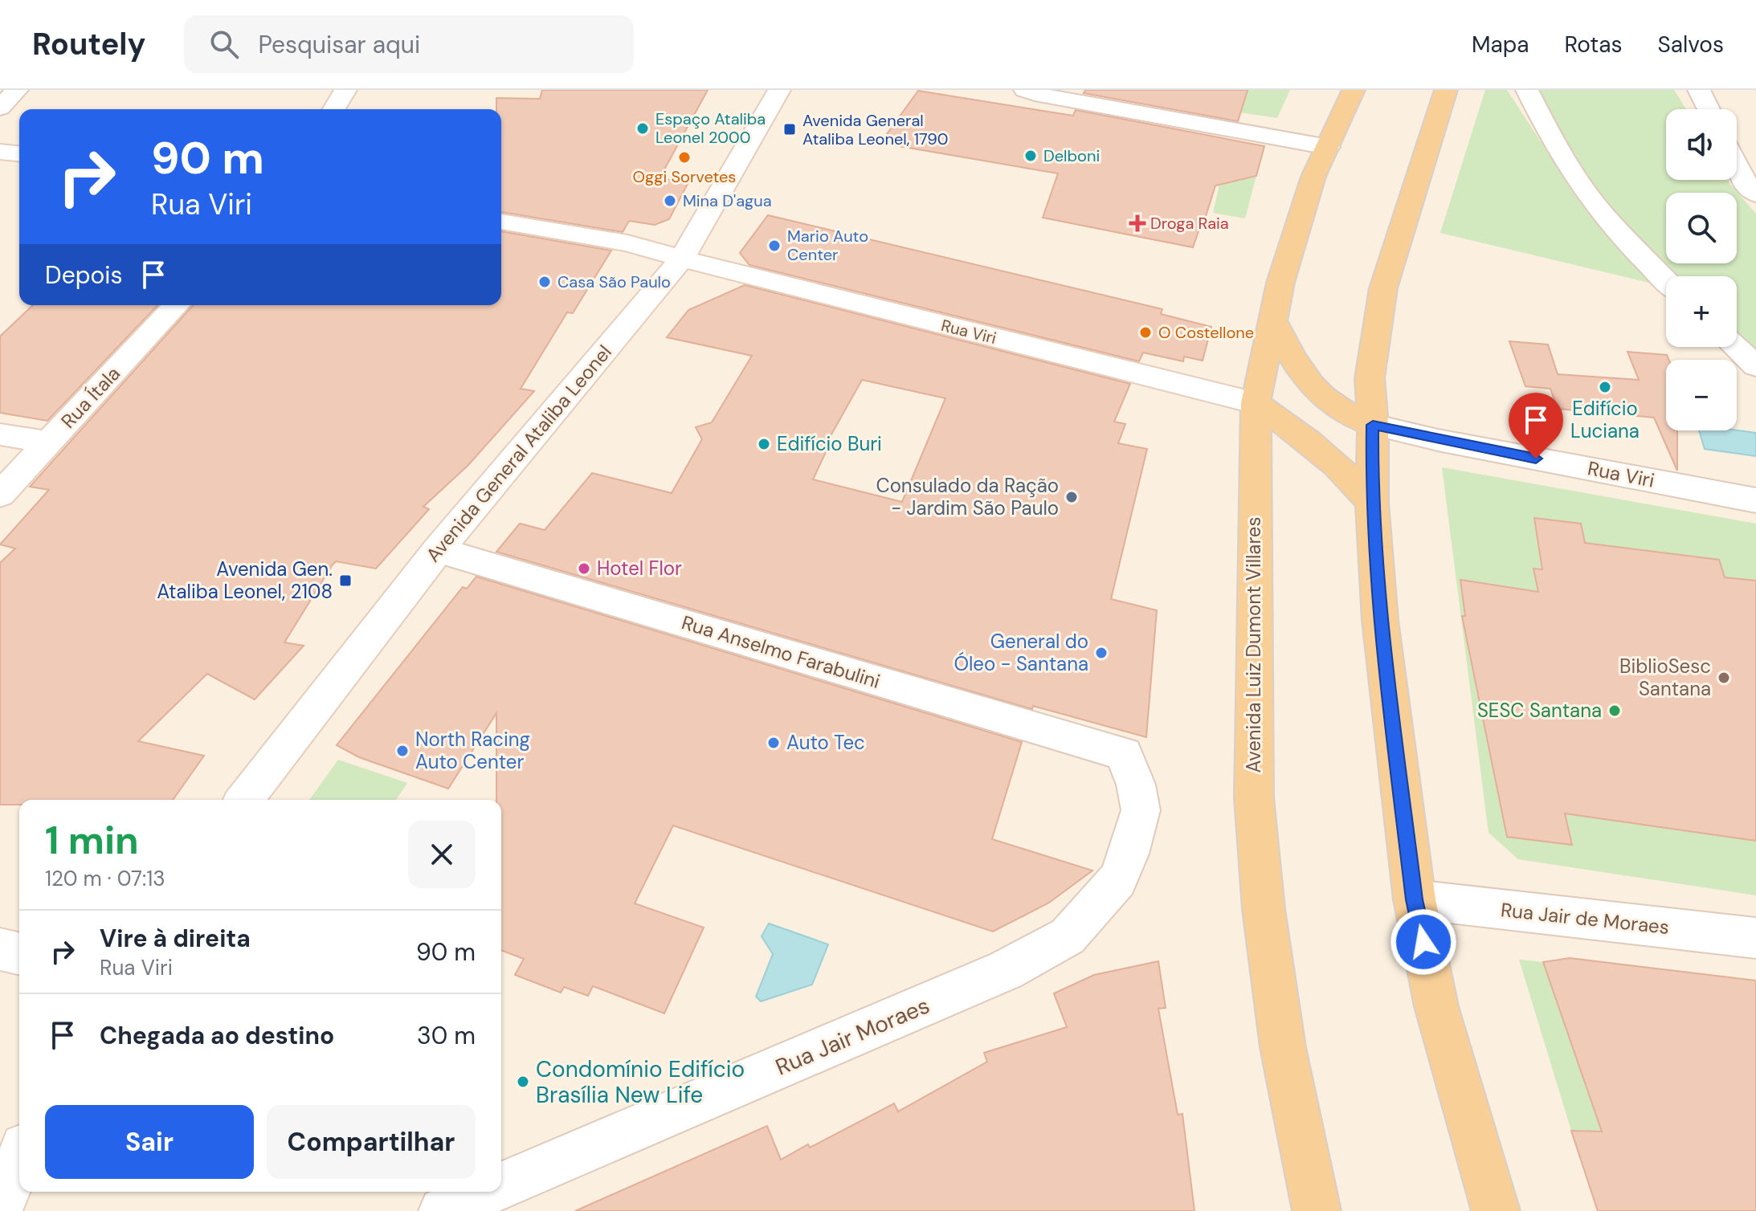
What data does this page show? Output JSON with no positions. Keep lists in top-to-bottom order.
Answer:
{
  "streets": {
    "main road": ["Avenida Luiz Dumont Villares"],
    "street": [
      "Rua Viri",
      "Rua Ítala",
      "Avenida General Ataliba Leonel",
      "Rua Anselmo Farabulini",
      "Rua Jair de Moraes",
      "Rua Jair Moraes"
    ]
  },
  "crossings": [
    ["Rua Viri", "Avenida General Ataliba Leonel"],
    ["Rua Viri", "Avenida Luiz Dumont Villares"],
    ["Avenida General Ataliba Leonel", "Rua Anselmo Farabulini"],
    ["Rua Anselmo Farabulini", "Rua Jair Moraes"]
  ],
  "places": {
    "other": [
      "Espaço Ataliba Leonel 2000",
      "Delboni",
      "Oggi Sorvetes",
      "Mina D'agua",
      "Mario Auto Center",
      "Casa São Paulo",
      "O Costellone",
      "Edifício Luciana",
      "Edifício Buri",
      "Consulado da Ração - Jardim São Paulo",
      "Hotel Flor",
      "General do Óleo - Santana",
      "BiblioSesc Santana",
      "SESC Santana",
      "Auto Tec",
      "North Racing Auto Center",
      "Condomínio Edifício Brasília New Life"
    ],
    "transit": ["Avenida General Ataliba Leonel, 1790", "Avenida Gen. Ataliba Leonel, 2108"],
    "health": ["Droga Raia"]
  },
  "page": {
    "header": "Routely",
    "search": "Pesquisar aqui",
    "nav": ["Mapa", "Rotas", "Salvos"],
    "map_buttons": ["+", "−"],
    "turn": ["90 m", "Rua Viri"],
    "then": "Depois",
    "heading": ["1 min", "120 m · 07:13"],
    "list": [
      {
        "name": "Vire à direita",
        "note": "Rua Viri",
        "value": "90 m"
      },
      {
        "name": "Chegada ao destino",
        "value": "30 m"
      }
    ],
    "buttons": ["Sair", "Compartilhar"]
  }
}
